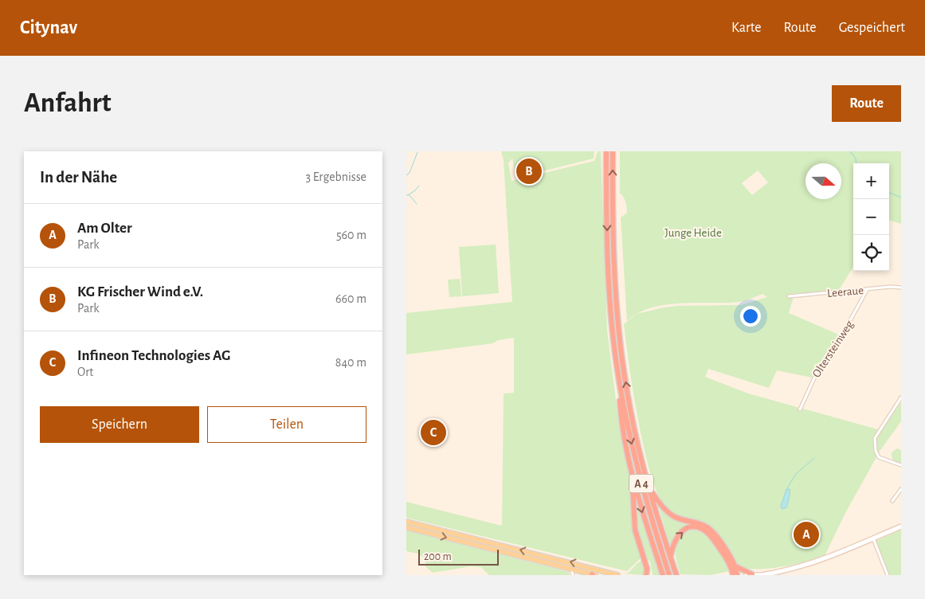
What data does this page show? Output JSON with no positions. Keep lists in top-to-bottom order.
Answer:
{
  "streets": {
    "highway": ["A 4"],
    "street": ["Leeraue", "Oltersteinweg"]
  },
  "crossings": [
    ["Leeraue", "Oltersteinweg"]
  ],
  "parks": ["Junge Heide"],
  "scale_bar": "200 m",
  "north": "right",
  "page": {
    "header": "Citynav",
    "nav": ["Karte", "Route", "Gespeichert"],
    "buttons": [
      "Route",
      ["Speichern", "Teilen"]
    ],
    "title": "Anfahrt",
    "heading": ["In der Nähe", "3 Ergebnisse"],
    "pins": ["B", "C", "A"],
    "map_buttons": ["+", "−"],
    "list": [
      {
        "mark": "A",
        "name": "Am Olter",
        "note": "Park",
        "value": "560 m"
      },
      {
        "mark": "B",
        "name": "KG Frischer Wind e.V.",
        "note": "Park",
        "value": "660 m"
      },
      {
        "mark": "C",
        "name": "Infineon Technologies AG",
        "note": "Ort",
        "value": "840 m"
      }
    ],
    "scale": "200 m"
  }
}
